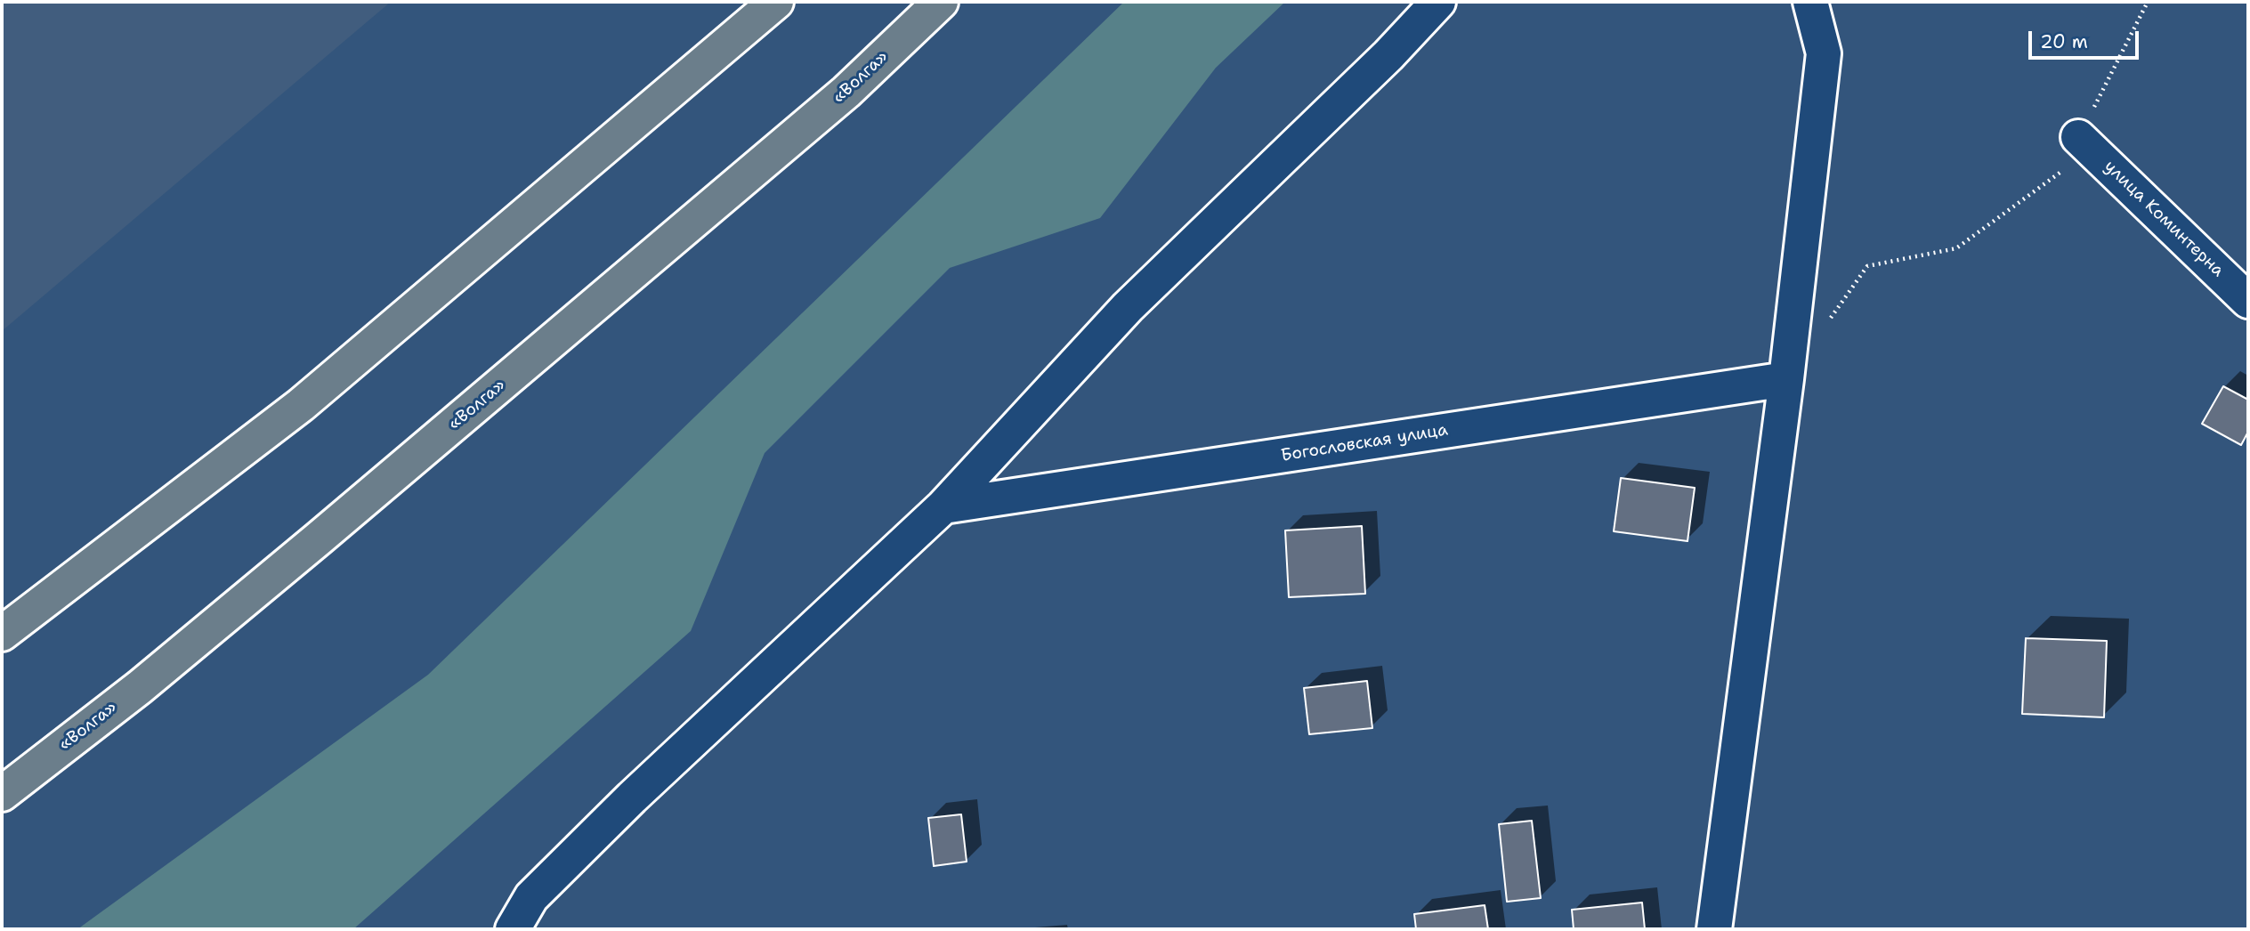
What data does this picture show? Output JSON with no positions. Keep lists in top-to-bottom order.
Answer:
{
  "streets": {
    "highway": ["«Волга»"],
    "street": ["улица Коминтерна", "Богословская улица"]
  },
  "scale_bar": "20 m"
}
